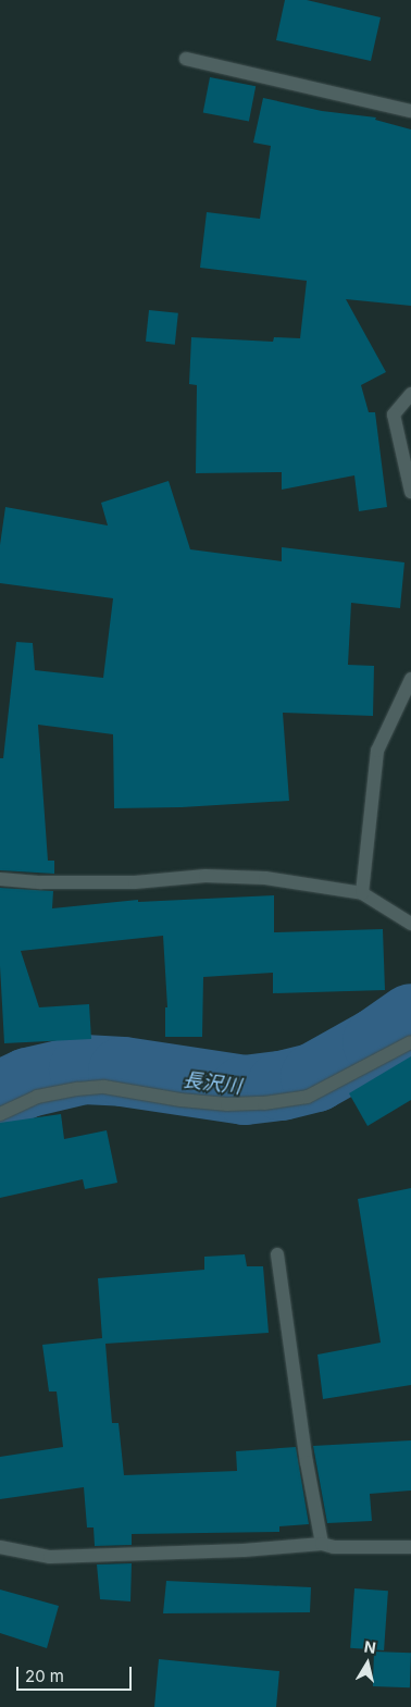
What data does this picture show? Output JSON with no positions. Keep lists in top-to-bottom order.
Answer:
{
  "water": ["長沢川"],
  "scale_bar": "20 m",
  "north": "top"
}
